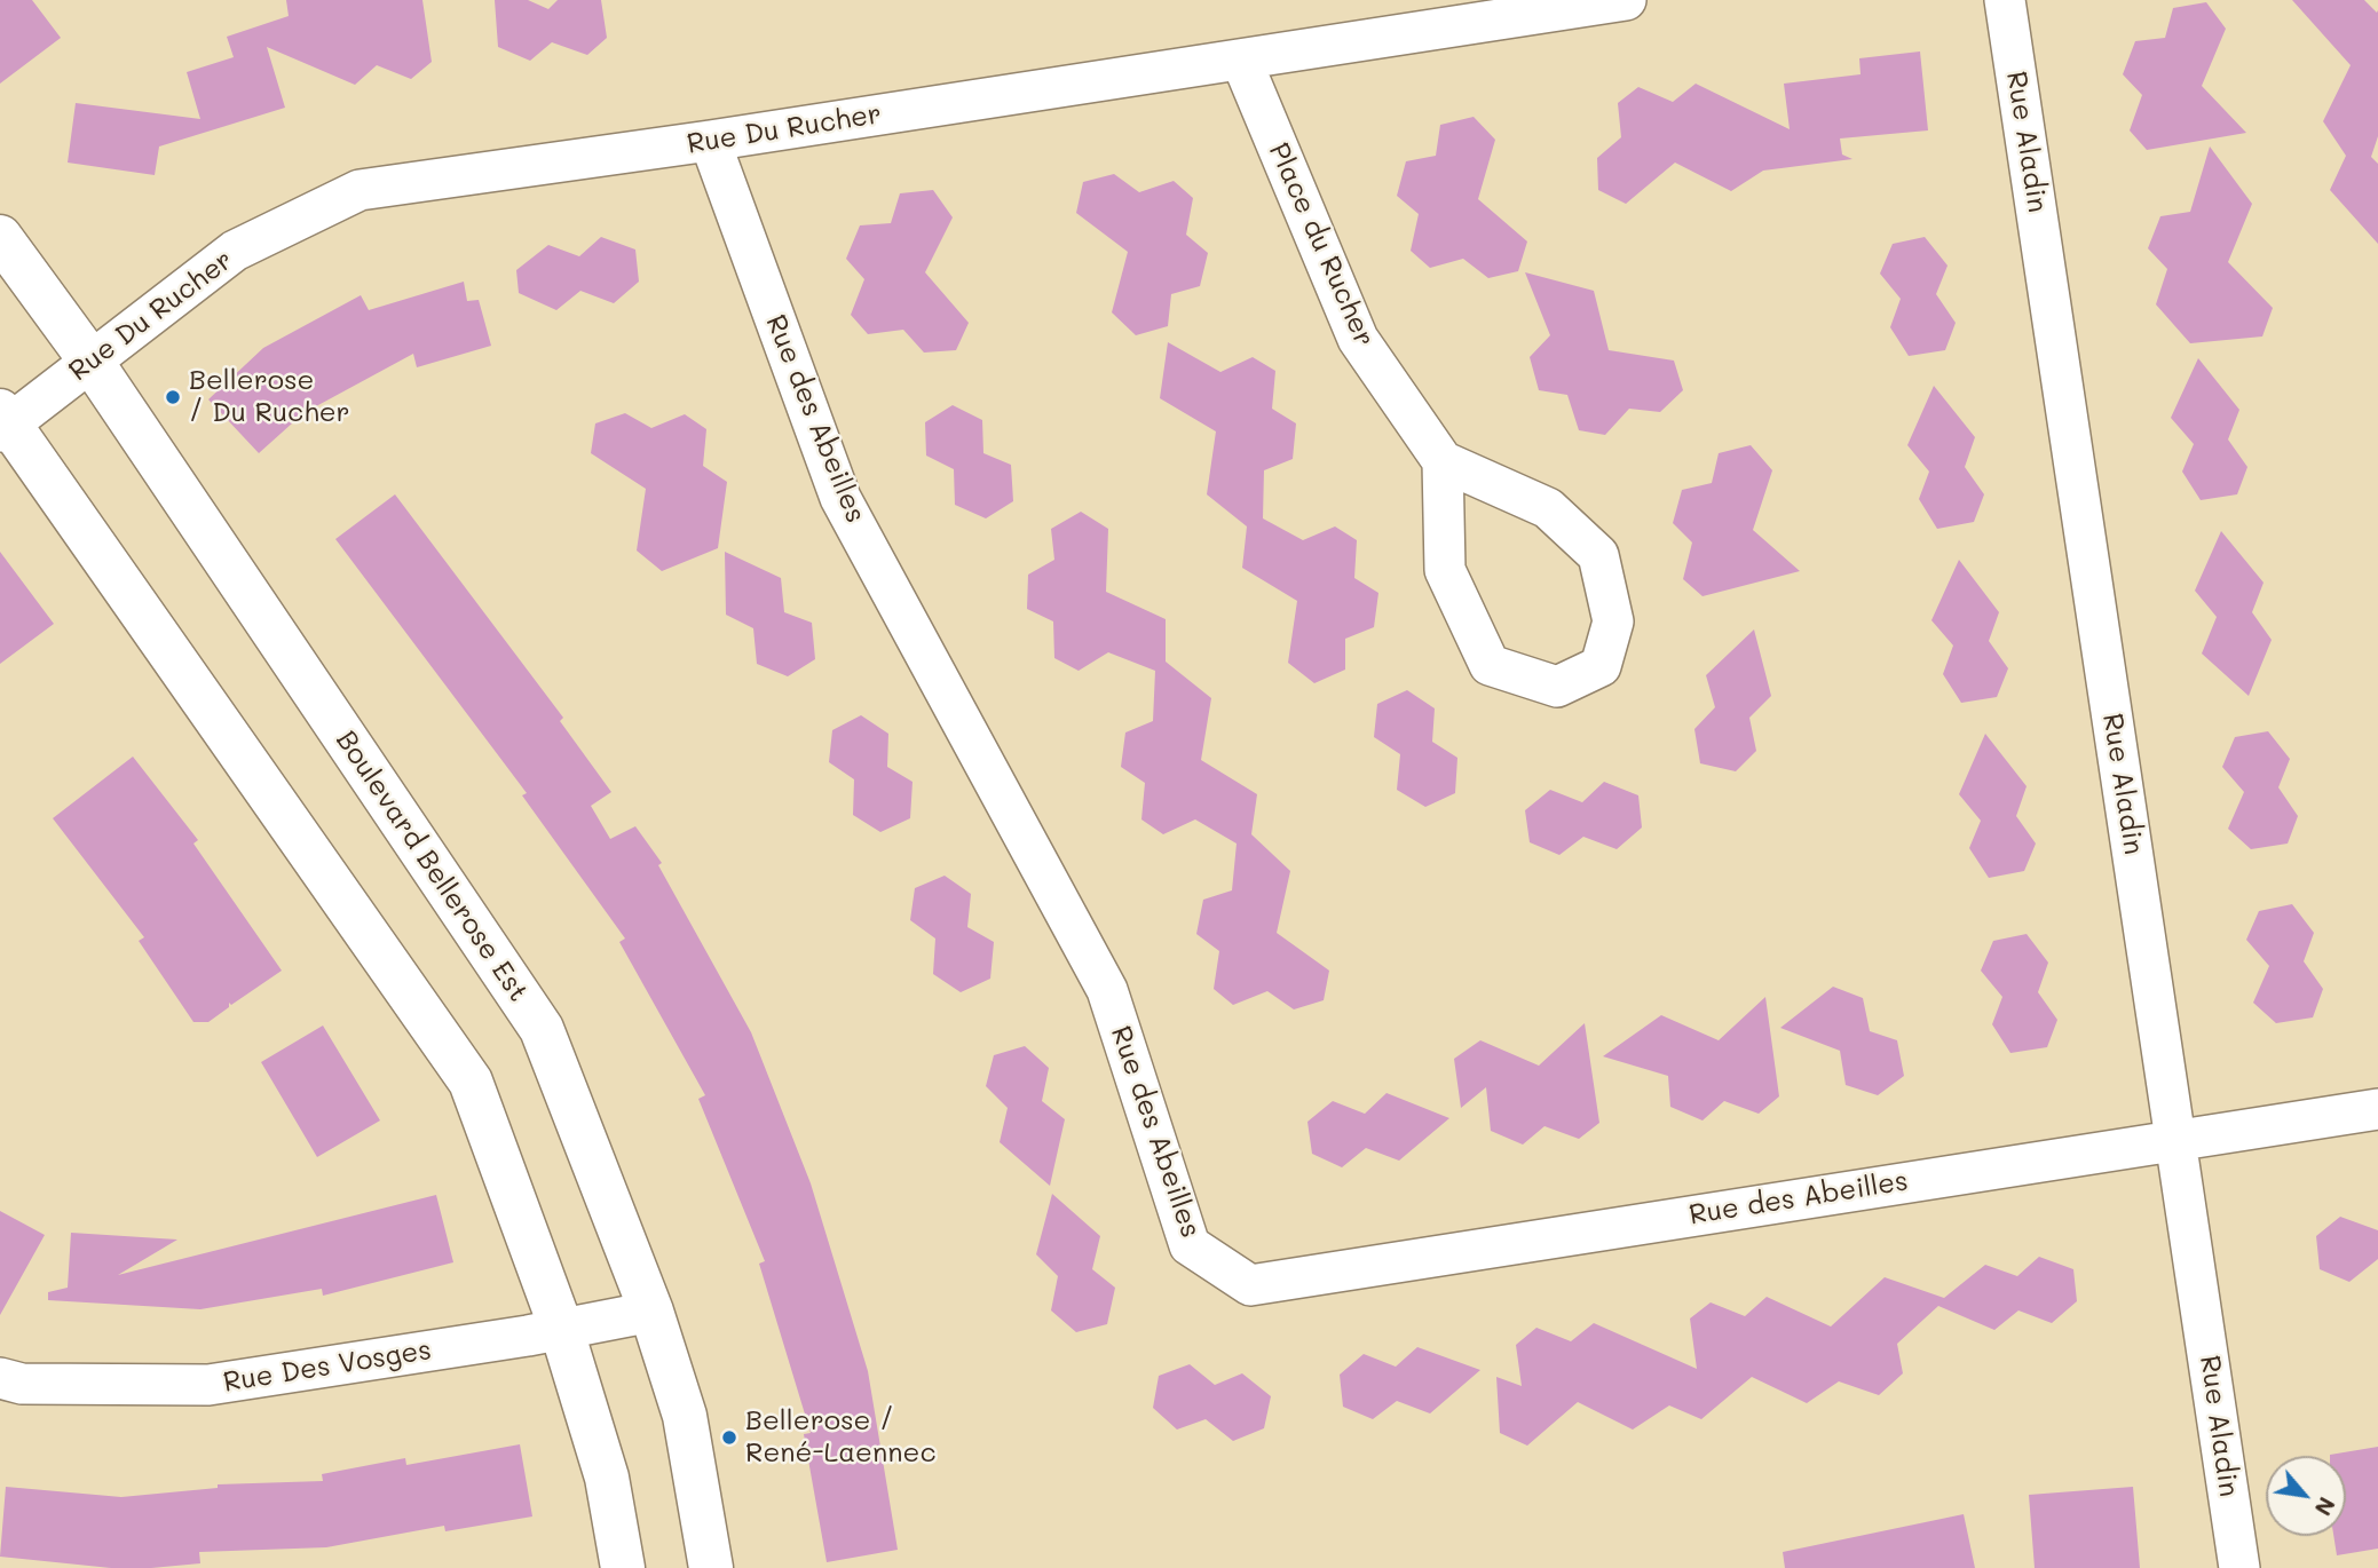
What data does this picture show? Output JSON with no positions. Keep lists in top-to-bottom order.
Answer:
{
  "streets": {
    "street": [
      "Rue Du Rucher",
      "Rue Aladin",
      "Place du Rucher",
      "Rue des Abeilles",
      "Boulevard Bellerose Est",
      "Rue Des Vosges"
    ]
  },
  "crossings": [
    ["Rue Du Rucher", "Place du Rucher"],
    ["Rue Du Rucher", "Rue des Abeilles"],
    ["Rue Du Rucher", "Boulevard Bellerose Est"],
    ["Rue Aladin", "Rue des Abeilles"],
    ["Boulevard Bellerose Est", "Rue Des Vosges"]
  ],
  "places": ["Bellerose / Du Rucher", "Bellerose / René-Laennec"],
  "north": "bottom right"
}
